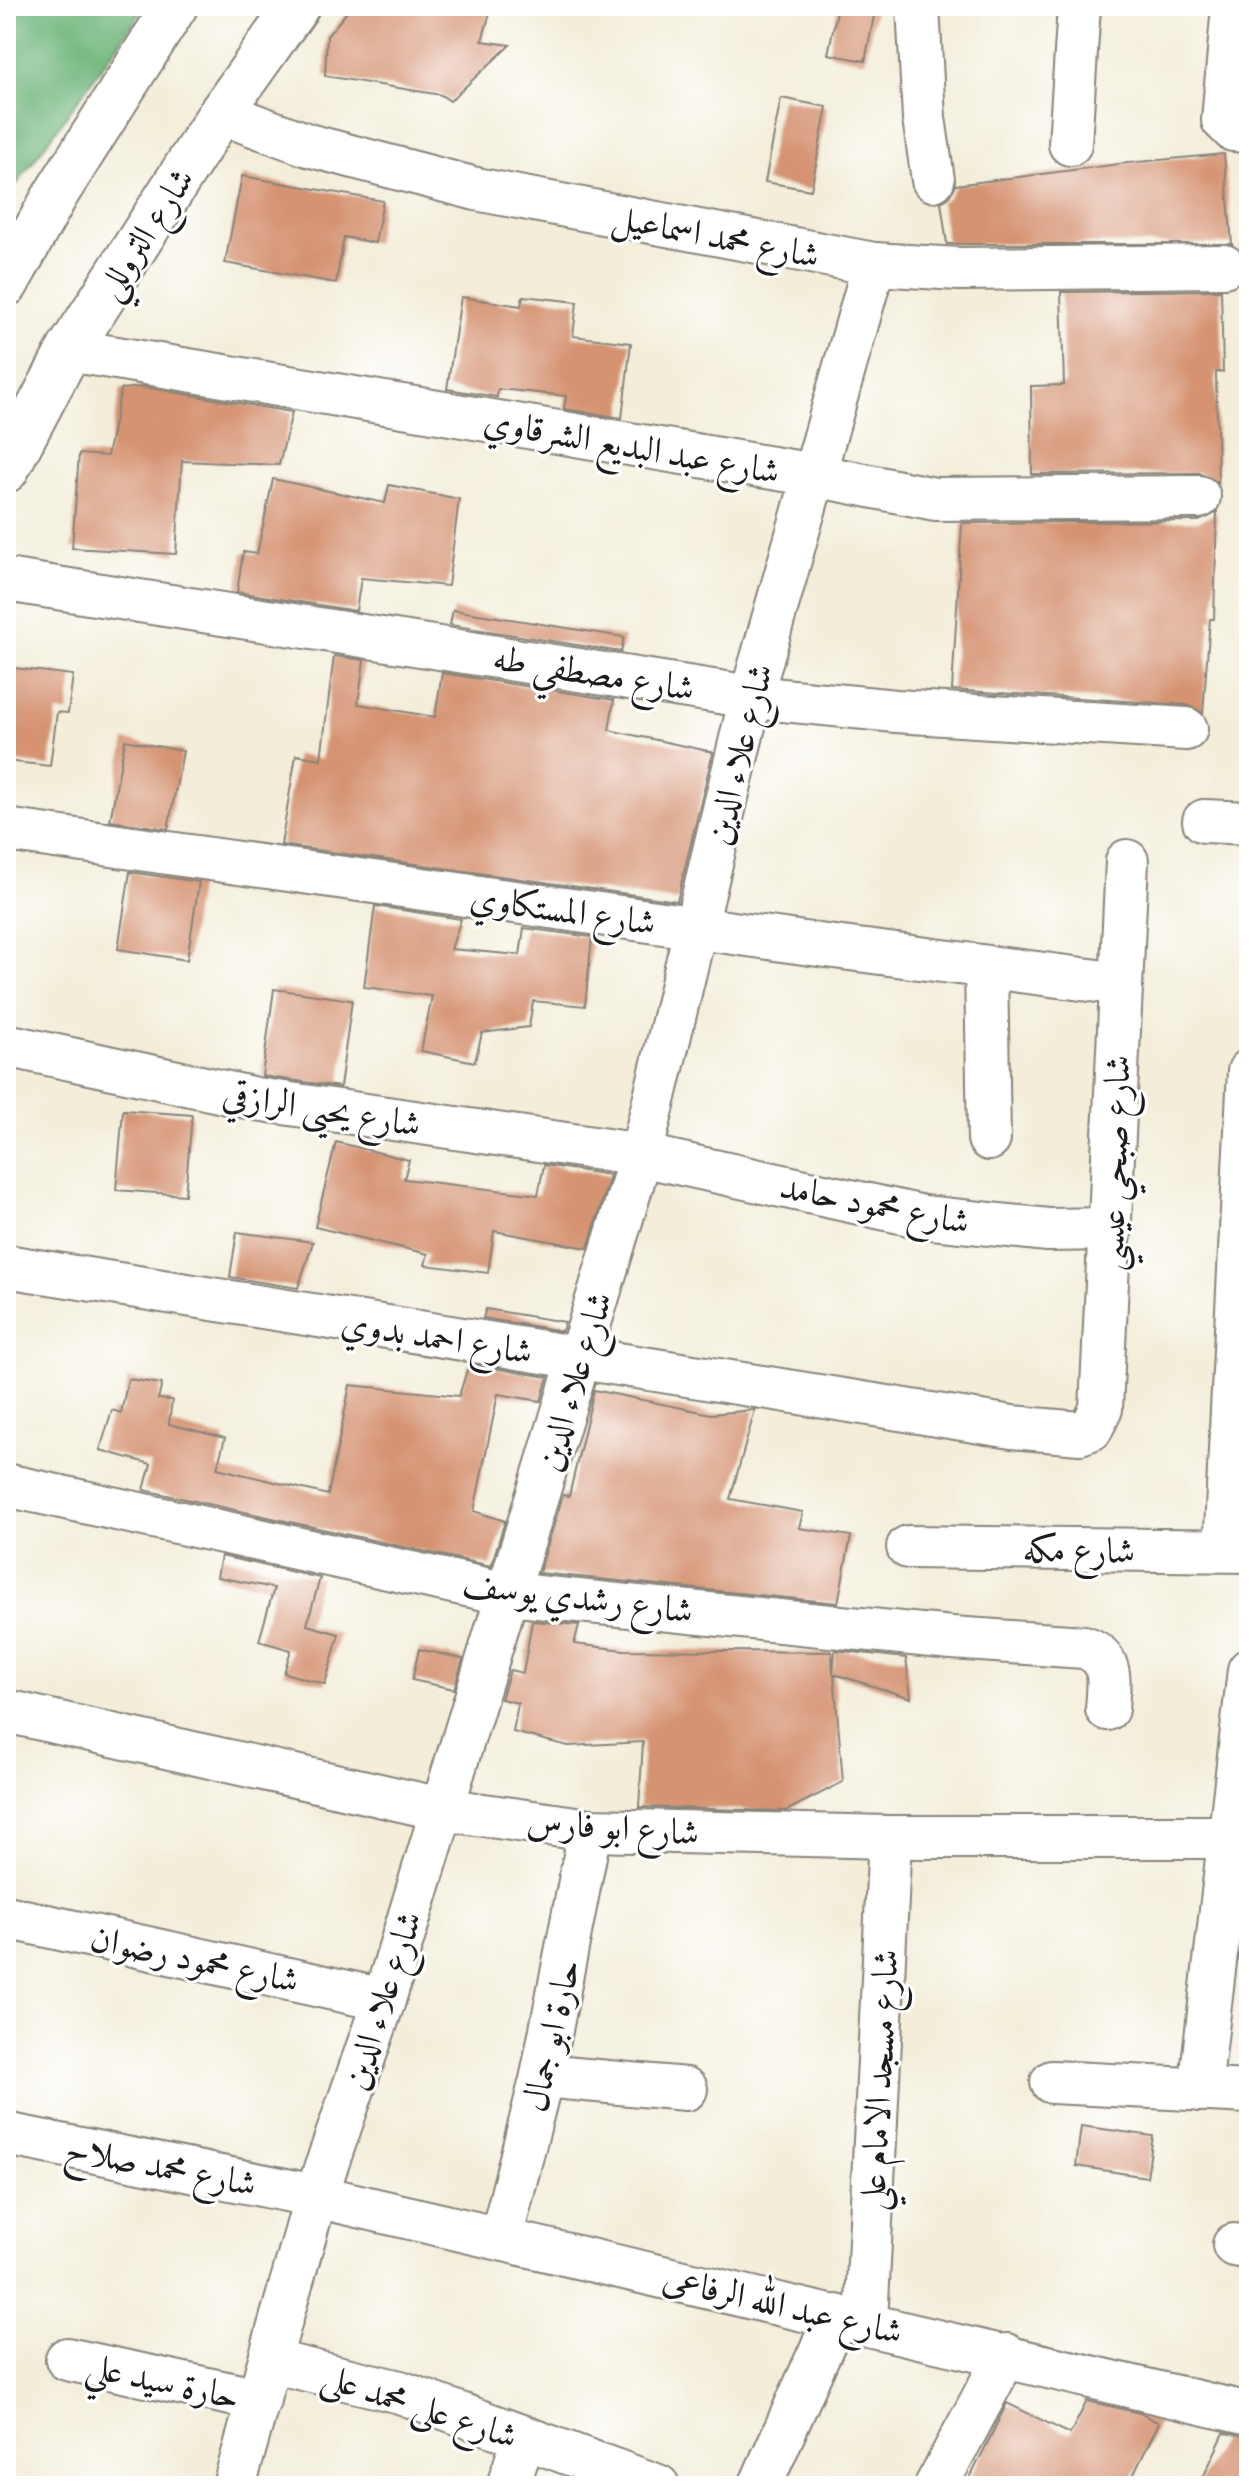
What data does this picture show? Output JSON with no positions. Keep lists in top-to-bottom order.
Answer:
{
  "streets": {
    "street": [
      "شارع التروللي",
      "شارع محمد اسماعيل",
      "شارع عبد البديع الشرقاوي",
      "شارع مصطفي طه",
      "شارع علاء الدين",
      "شارع المستكاوي",
      "شارع يحيى الرازقي",
      "شارع صبحي عيسي",
      "شارع محمود حامد",
      "شارع احمد بدوي",
      "شارع مكه",
      "شارع رشدي يوسف",
      "شارع ابو فارس",
      "شارع محمود رضوان",
      "حارة ابو جمال",
      "شارع مسجد الامام علي",
      "شارع محمد صلاح",
      "شارع عبد الله الرفاعى",
      "حارة سيد علي",
      "شارع على محمد على"
    ]
  },
  "crossings": [
    ["شارع التروللي", "شارع محمد اسماعيل"],
    ["شارع التروللي", "شارع عبد البديع الشرقاوي"],
    ["شارع محمد اسماعيل", "شارع علاء الدين"],
    ["شارع عبد البديع الشرقاوي", "شارع علاء الدين"],
    ["شارع مصطفي طه", "شارع علاء الدين"],
    ["شارع علاء الدين", "شارع المستكاوي"],
    ["شارع علاء الدين", "شارع يحيى الرازقي"],
    ["شارع علاء الدين", "شارع محمود حامد"],
    ["شارع علاء الدين", "شارع احمد بدوي"],
    ["شارع علاء الدين", "شارع رشدي يوسف"],
    ["شارع علاء الدين", "شارع ابو فارس"],
    ["شارع علاء الدين", "شارع محمود رضوان"],
    ["شارع علاء الدين", "شارع محمد صلاح"],
    ["شارع علاء الدين", "شارع عبد الله الرفاعى"],
    ["شارع علاء الدين", "حارة سيد علي"],
    ["شارع علاء الدين", "شارع على محمد على"],
    ["شارع المستكاوي", "شارع صبحي عيسي"],
    ["شارع يحيى الرازقي", "شارع محمود حامد"],
    ["شارع صبحي عيسي", "شارع محمود حامد"],
    ["شارع صبحي عيسي", "شارع احمد بدوي"],
    ["شارع ابو فارس", "حارة ابو جمال"],
    ["شارع ابو فارس", "شارع مسجد الامام علي"],
    ["حارة ابو جمال", "شارع عبد الله الرفاعى"],
    ["شارع مسجد الامام علي", "شارع عبد الله الرفاعى"],
    ["شارع محمد صلاح", "شارع عبد الله الرفاعى"],
    ["حارة سيد علي", "شارع على محمد على"]
  ]
}
